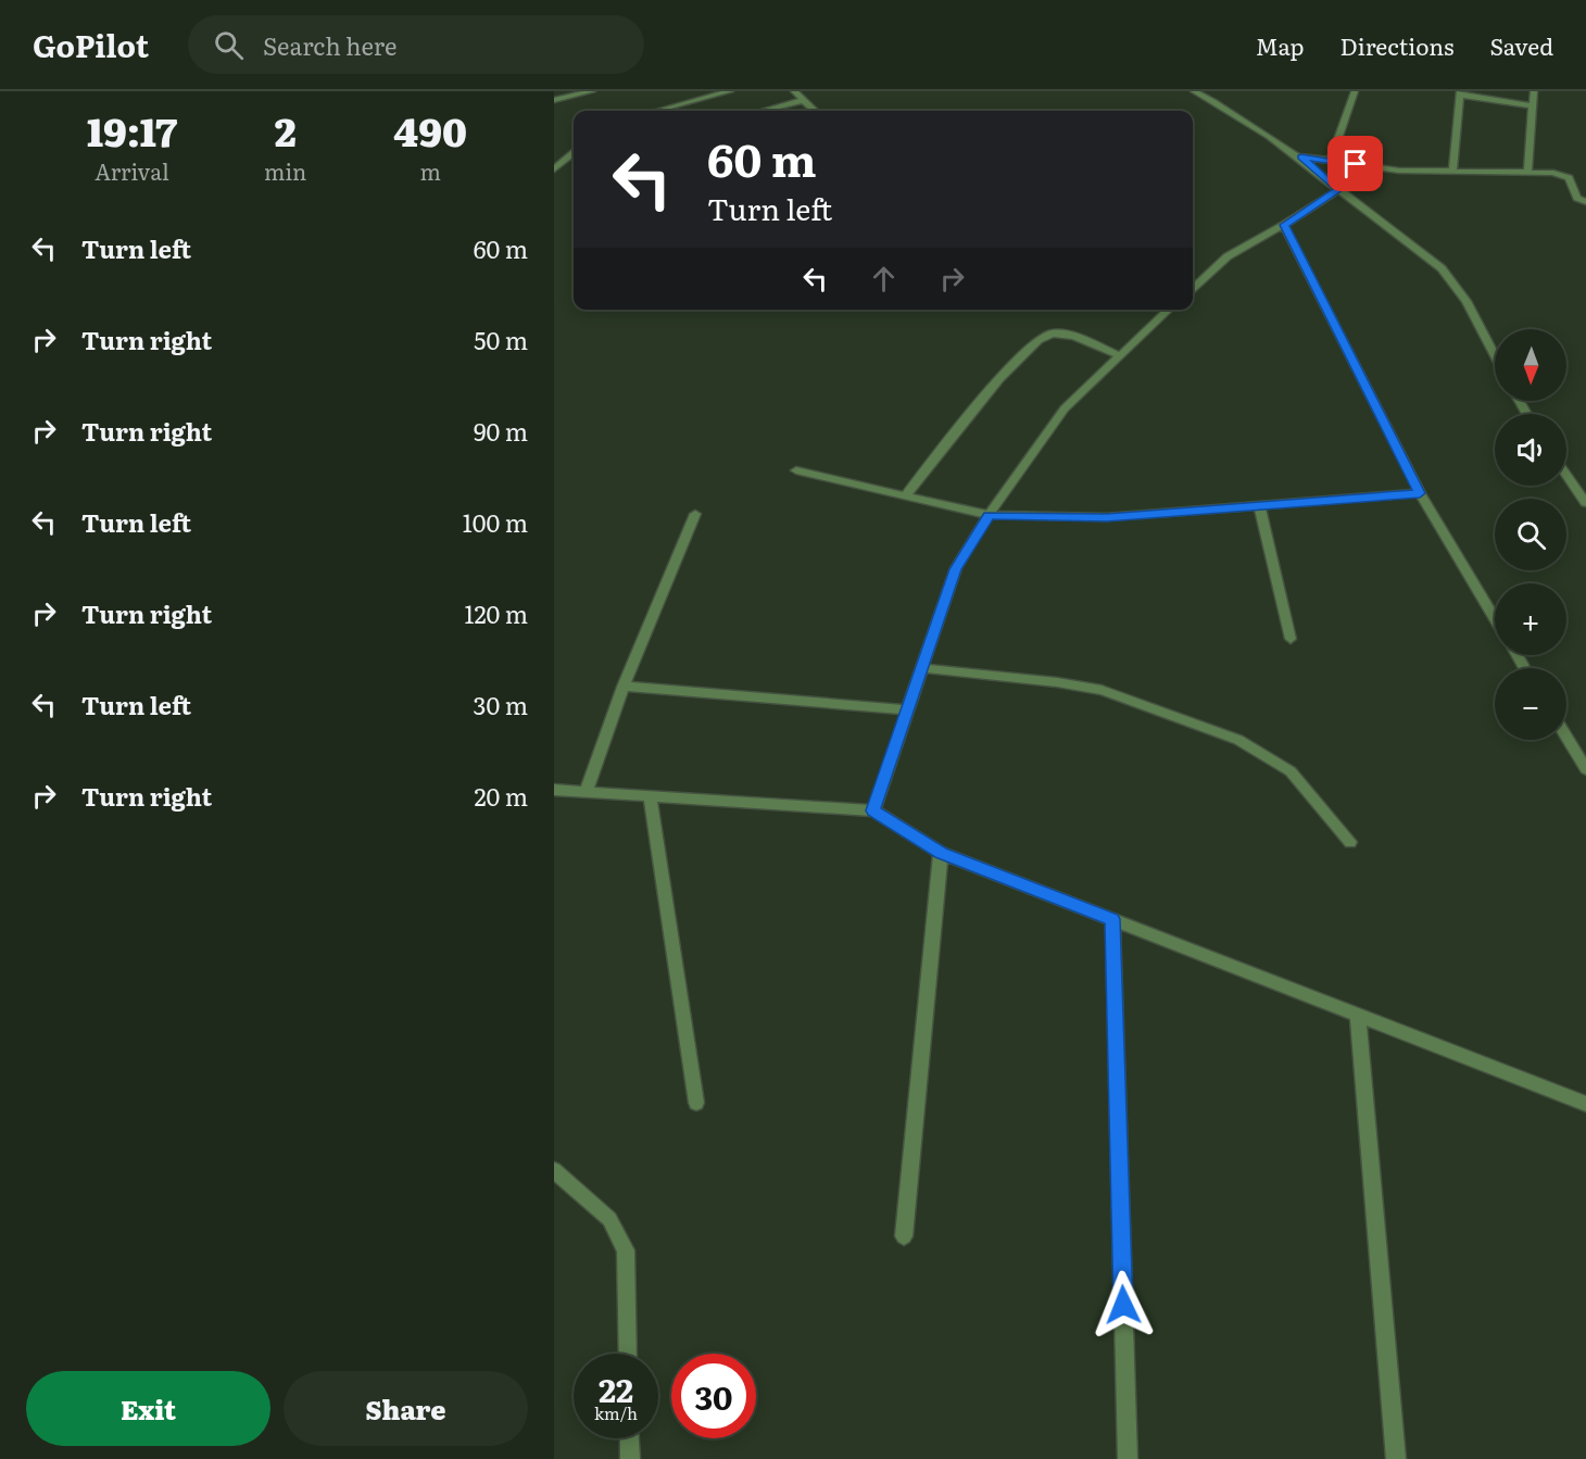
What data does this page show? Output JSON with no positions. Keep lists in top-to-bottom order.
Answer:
{
  "north": "bottom",
  "page": {
    "header": "GoPilot",
    "search": "Search here",
    "nav": ["Map", "Directions", "Saved"],
    "eta": [
      "19:17",
      "Arrival",
      "2",
      "min",
      "490",
      "m"
    ],
    "turn": ["60 m", "Turn left"],
    "list": [
      {
        "name": "Turn left",
        "value": "60 m"
      },
      {
        "name": "Turn right",
        "value": "50 m"
      },
      {
        "name": "Turn right",
        "value": "90 m"
      },
      {
        "name": "Turn left",
        "value": "100 m"
      },
      {
        "name": "Turn right",
        "value": "120 m"
      },
      {
        "name": "Turn left",
        "value": "30 m"
      },
      {
        "name": "Turn right",
        "value": "20 m"
      }
    ],
    "map_buttons": ["+", "−"],
    "speed": "22 km/h",
    "limit": "30",
    "buttons": ["Exit", "Share"]
  }
}
